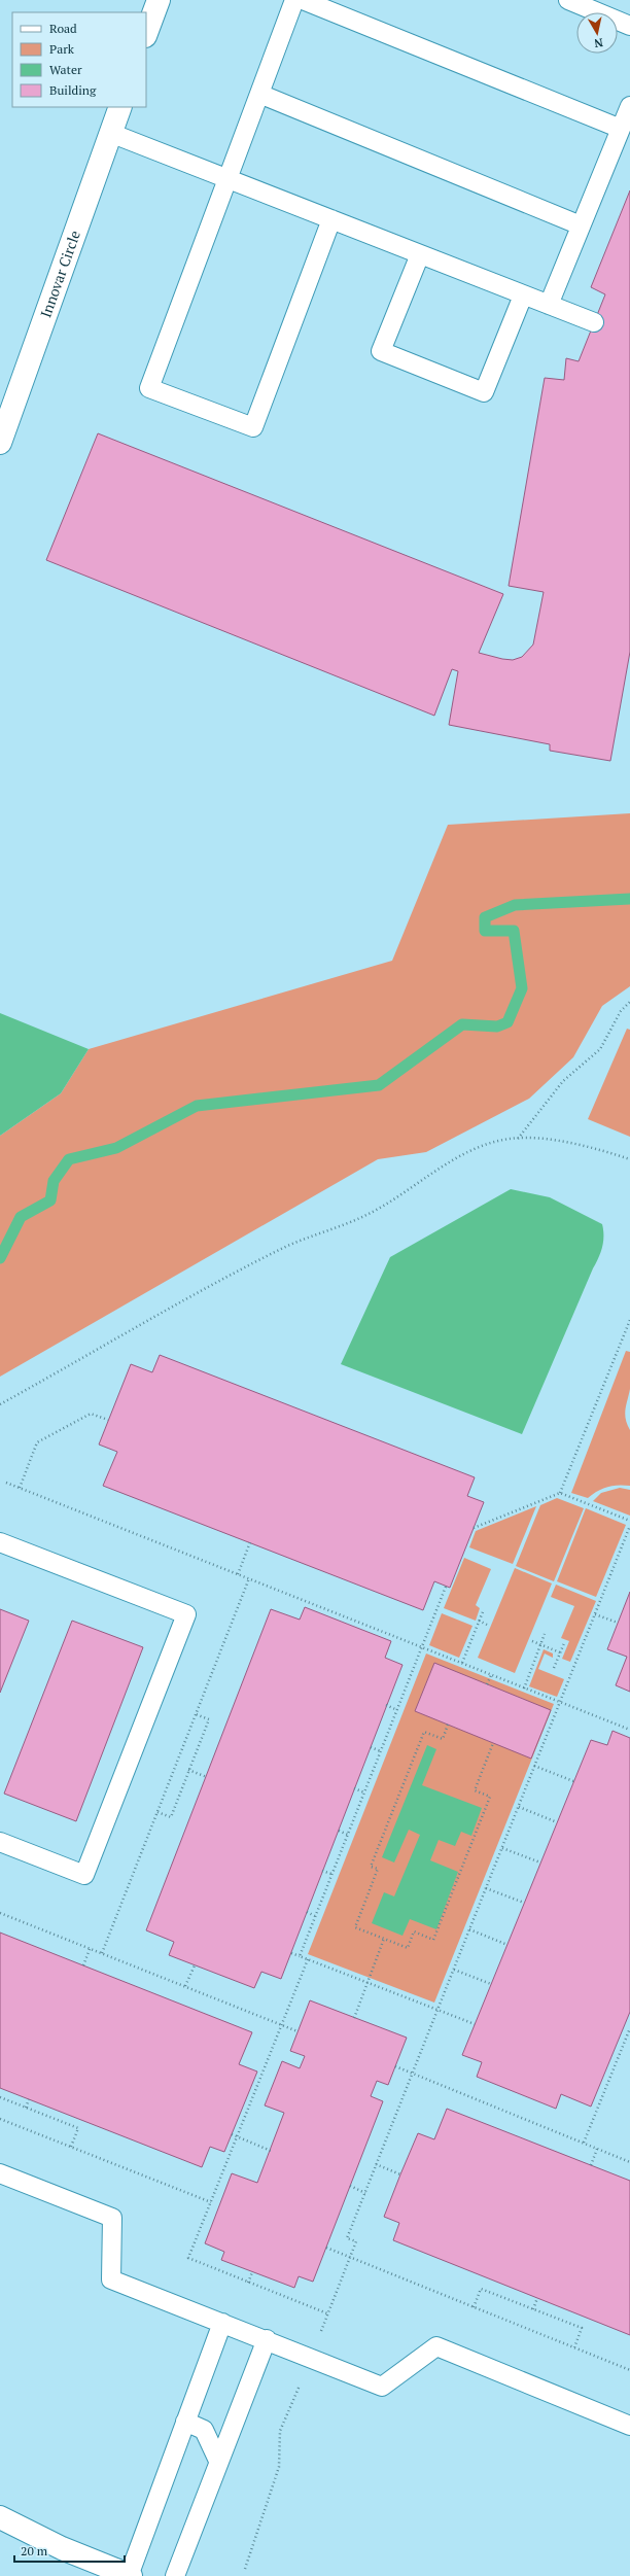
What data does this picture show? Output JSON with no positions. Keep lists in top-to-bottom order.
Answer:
{
  "streets": {
    "street": ["Innovar Circle"]
  },
  "legend": [
    "Road",
    "Park",
    "Water",
    "Building"
  ],
  "scale_bar": "20 m",
  "north": "bottom"
}
